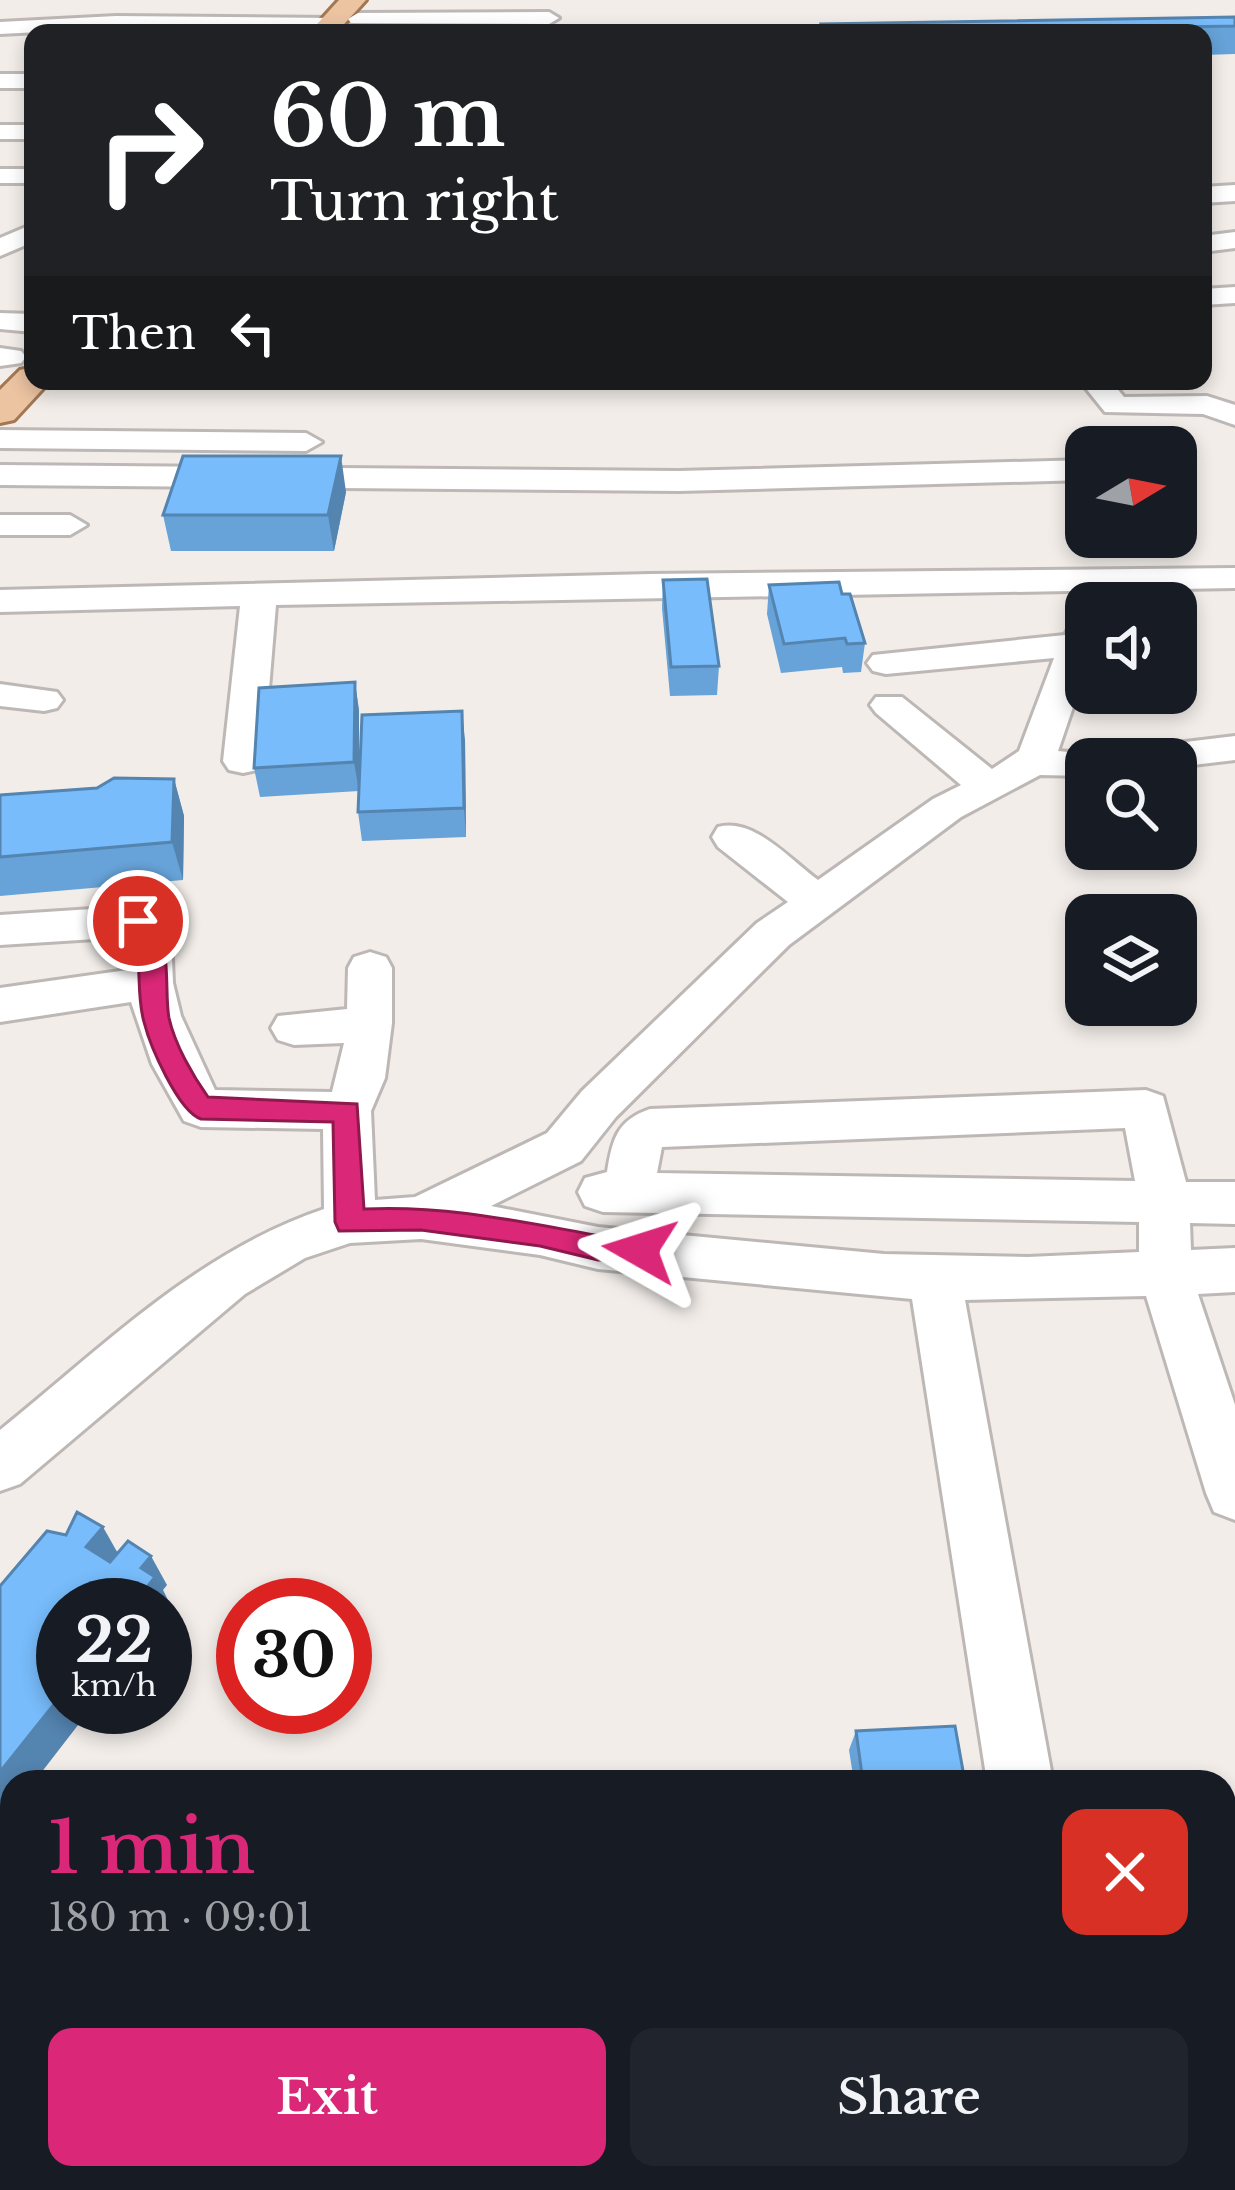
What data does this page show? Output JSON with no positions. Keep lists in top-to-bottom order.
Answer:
{
  "north": "right",
  "page": {
    "turn": ["60 m", "Turn right"],
    "then": "Then",
    "speed": "22 km/h",
    "limit": "30",
    "heading": ["1 min", "180 m · 09:01"],
    "buttons": ["Exit", "Share"]
  }
}
